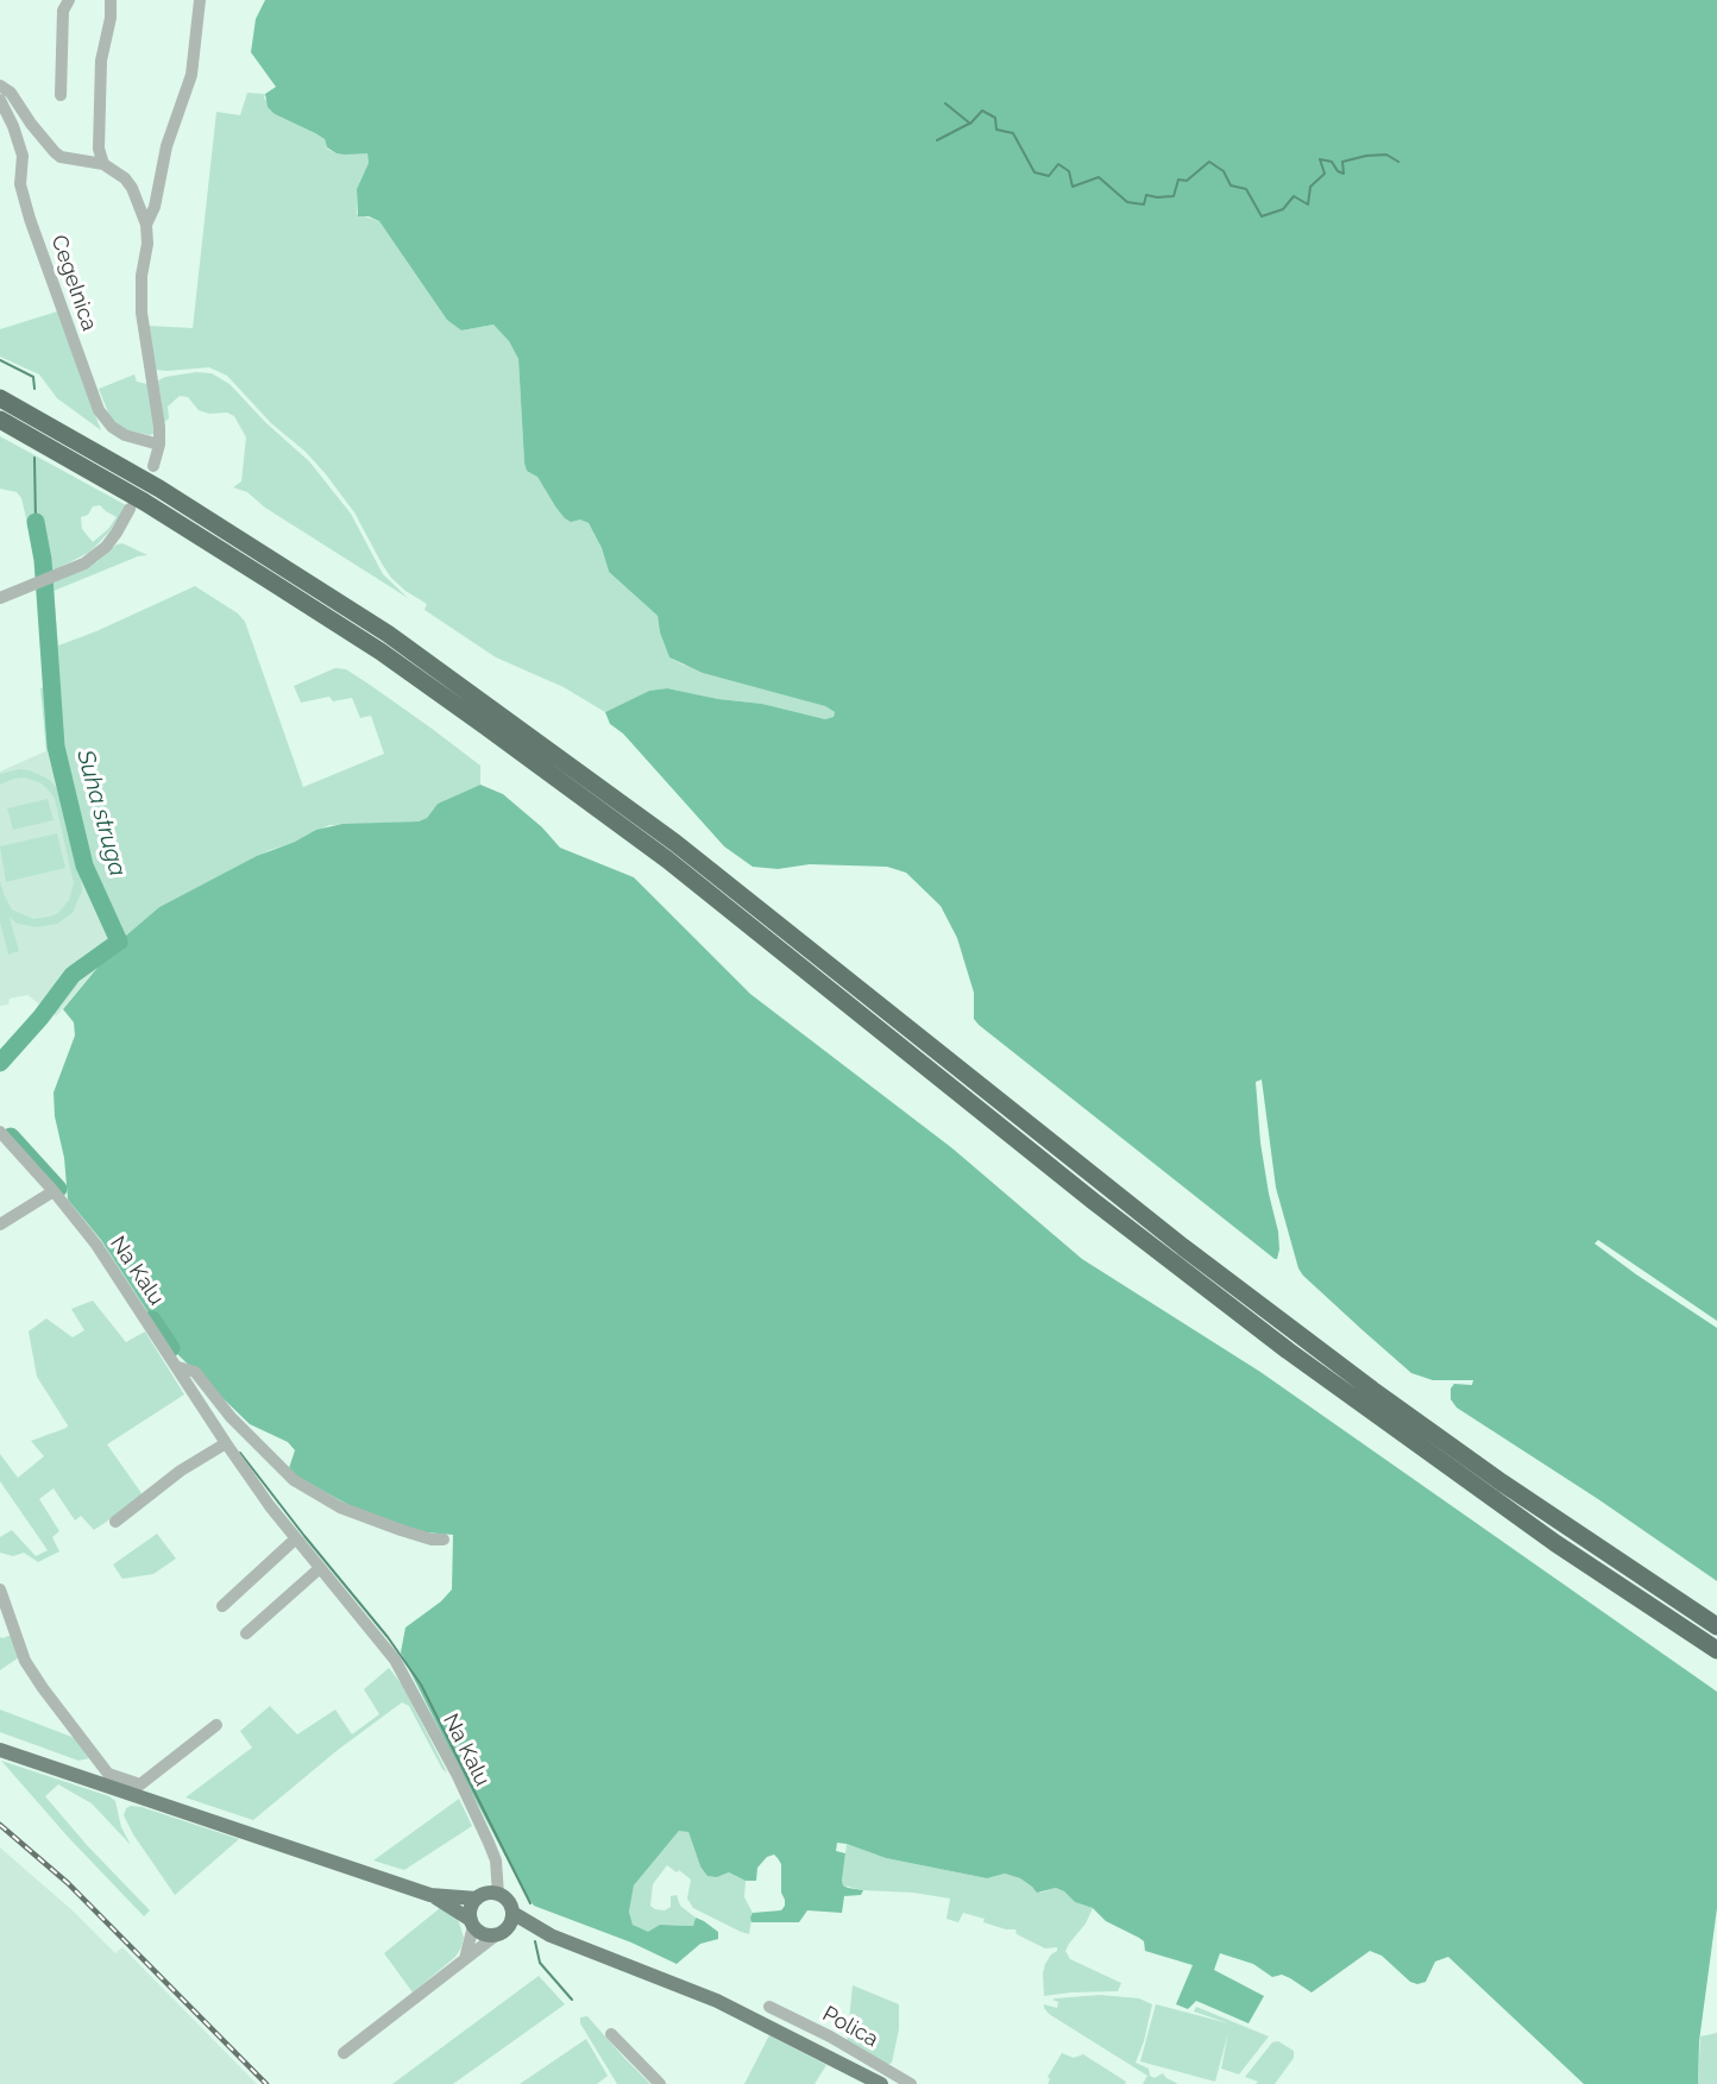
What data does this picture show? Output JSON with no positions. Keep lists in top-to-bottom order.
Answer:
{
  "streets": {
    "street": ["Cegelnica", "Na Kalu", "Polica"]
  },
  "water": ["Suha struga"]
}
